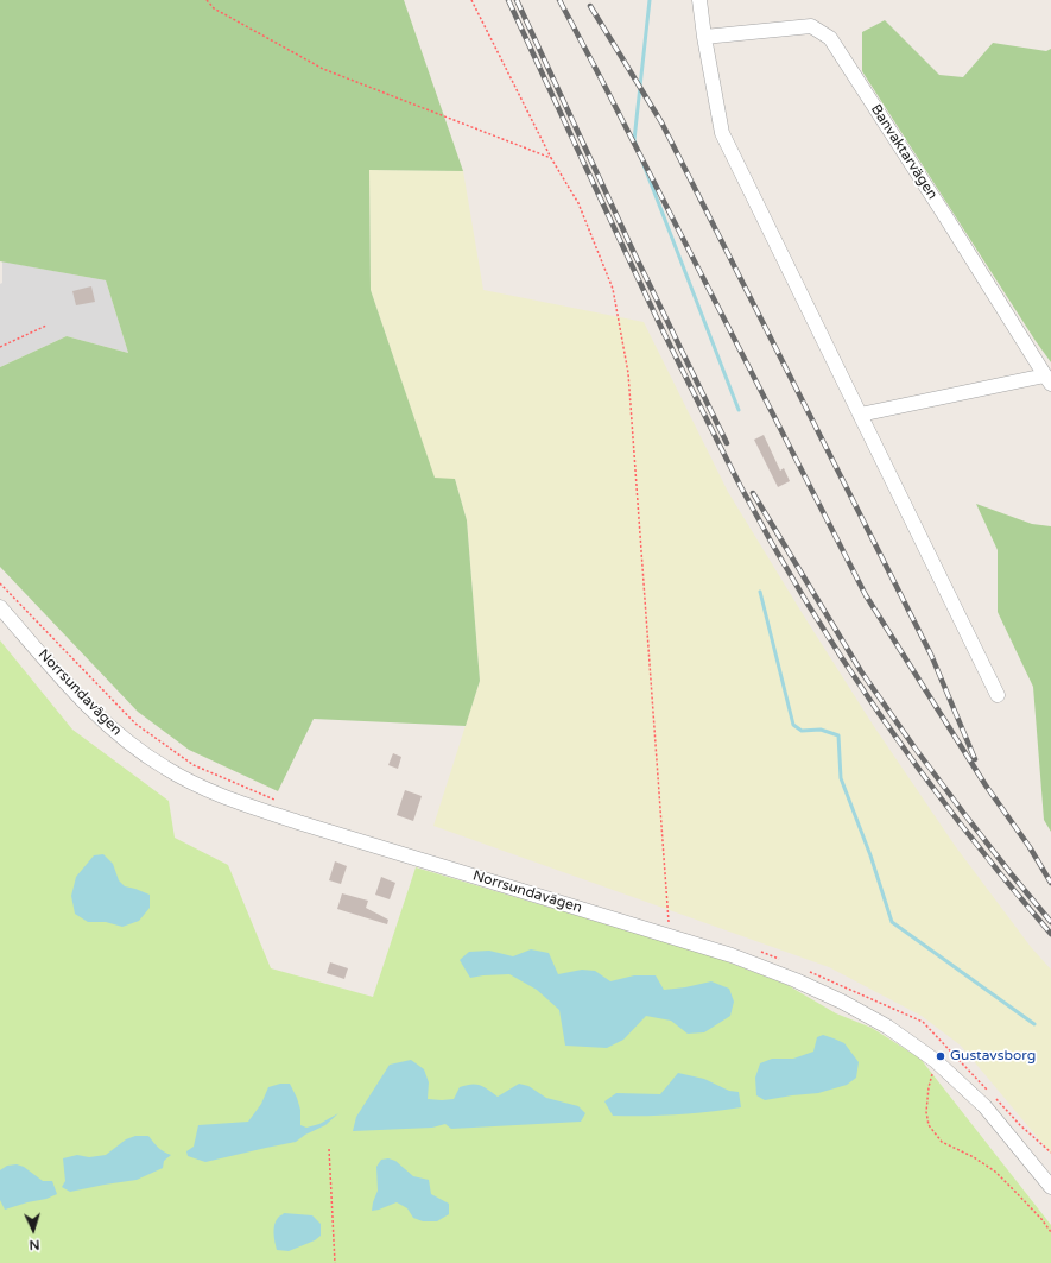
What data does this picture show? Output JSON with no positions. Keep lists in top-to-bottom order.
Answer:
{
  "streets": {
    "street": ["Banvaktarvägen", "Norrsundavägen"]
  },
  "places": ["Gustavsborg"],
  "north": "bottom"
}
